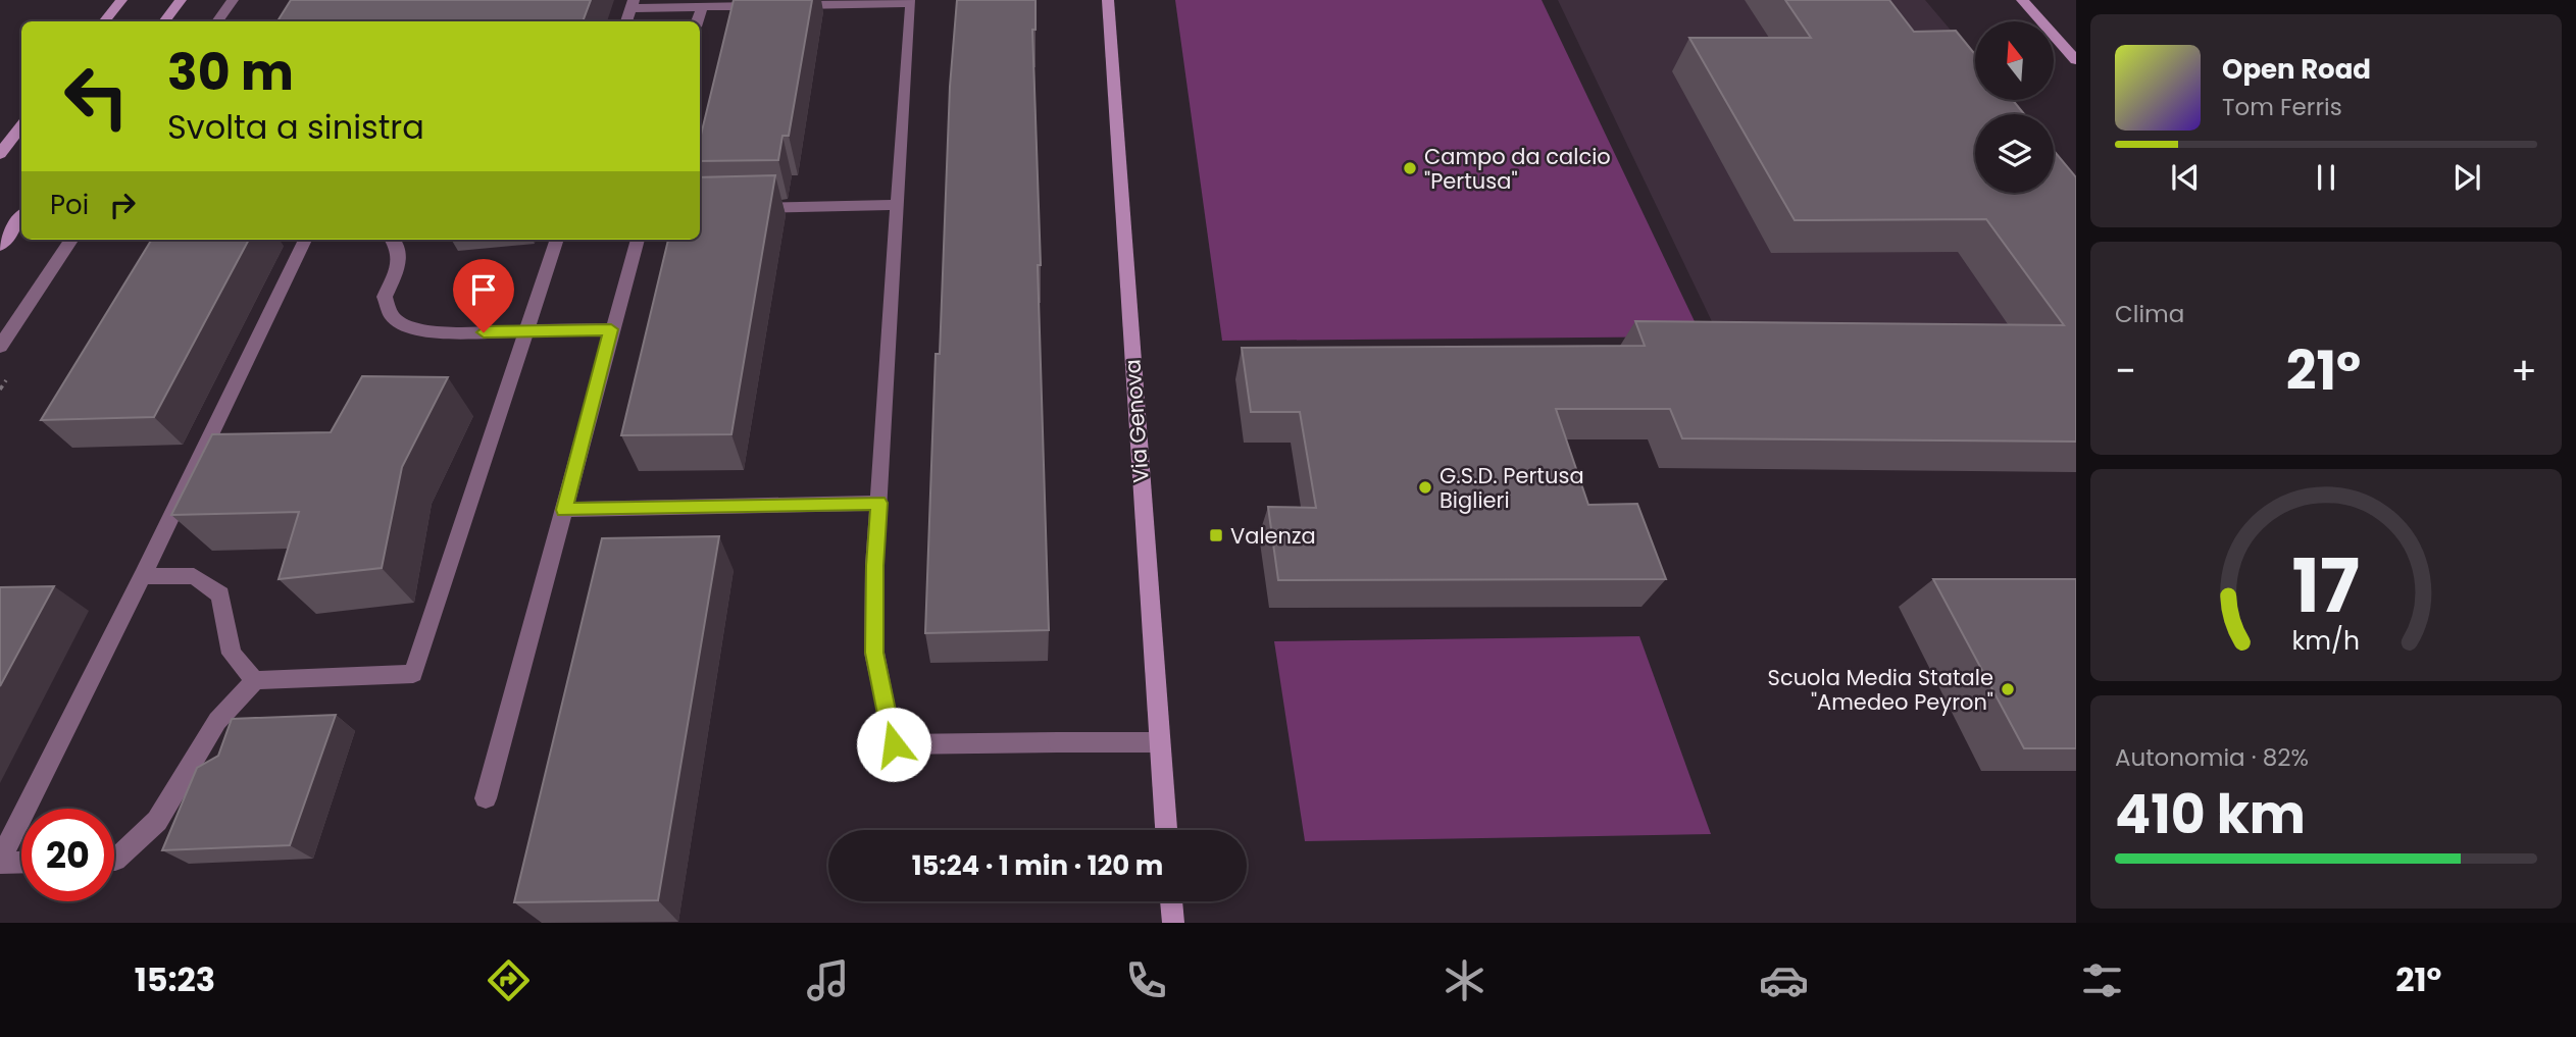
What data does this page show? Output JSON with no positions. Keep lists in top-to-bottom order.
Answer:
{
  "streets": {
    "street": ["Via Genova"]
  },
  "places": {
    "other": ["Campo da calcio \"Pertusa\"", "G.S.D. Pertusa Biglieri", "Scuola Media Statale \"Amedeo Peyron\""],
    "transit": ["Valenza"]
  },
  "north": "top",
  "page": {
    "turn": ["30 m", "Svolta a sinistra"],
    "song": ["Open Road", "Tom Ferris"],
    "then": "Poi",
    "tile": [
      "Clima",
      ["Autonomia · 82%", "410 km"]
    ],
    "heat": ["−", "21°", "+"],
    "limit": "20",
    "trip": "15:24 · 1 min · 120 m",
    "tabs": ["15:23", "21°"],
    "gauge": ["17", "km/h"]
  }
}
